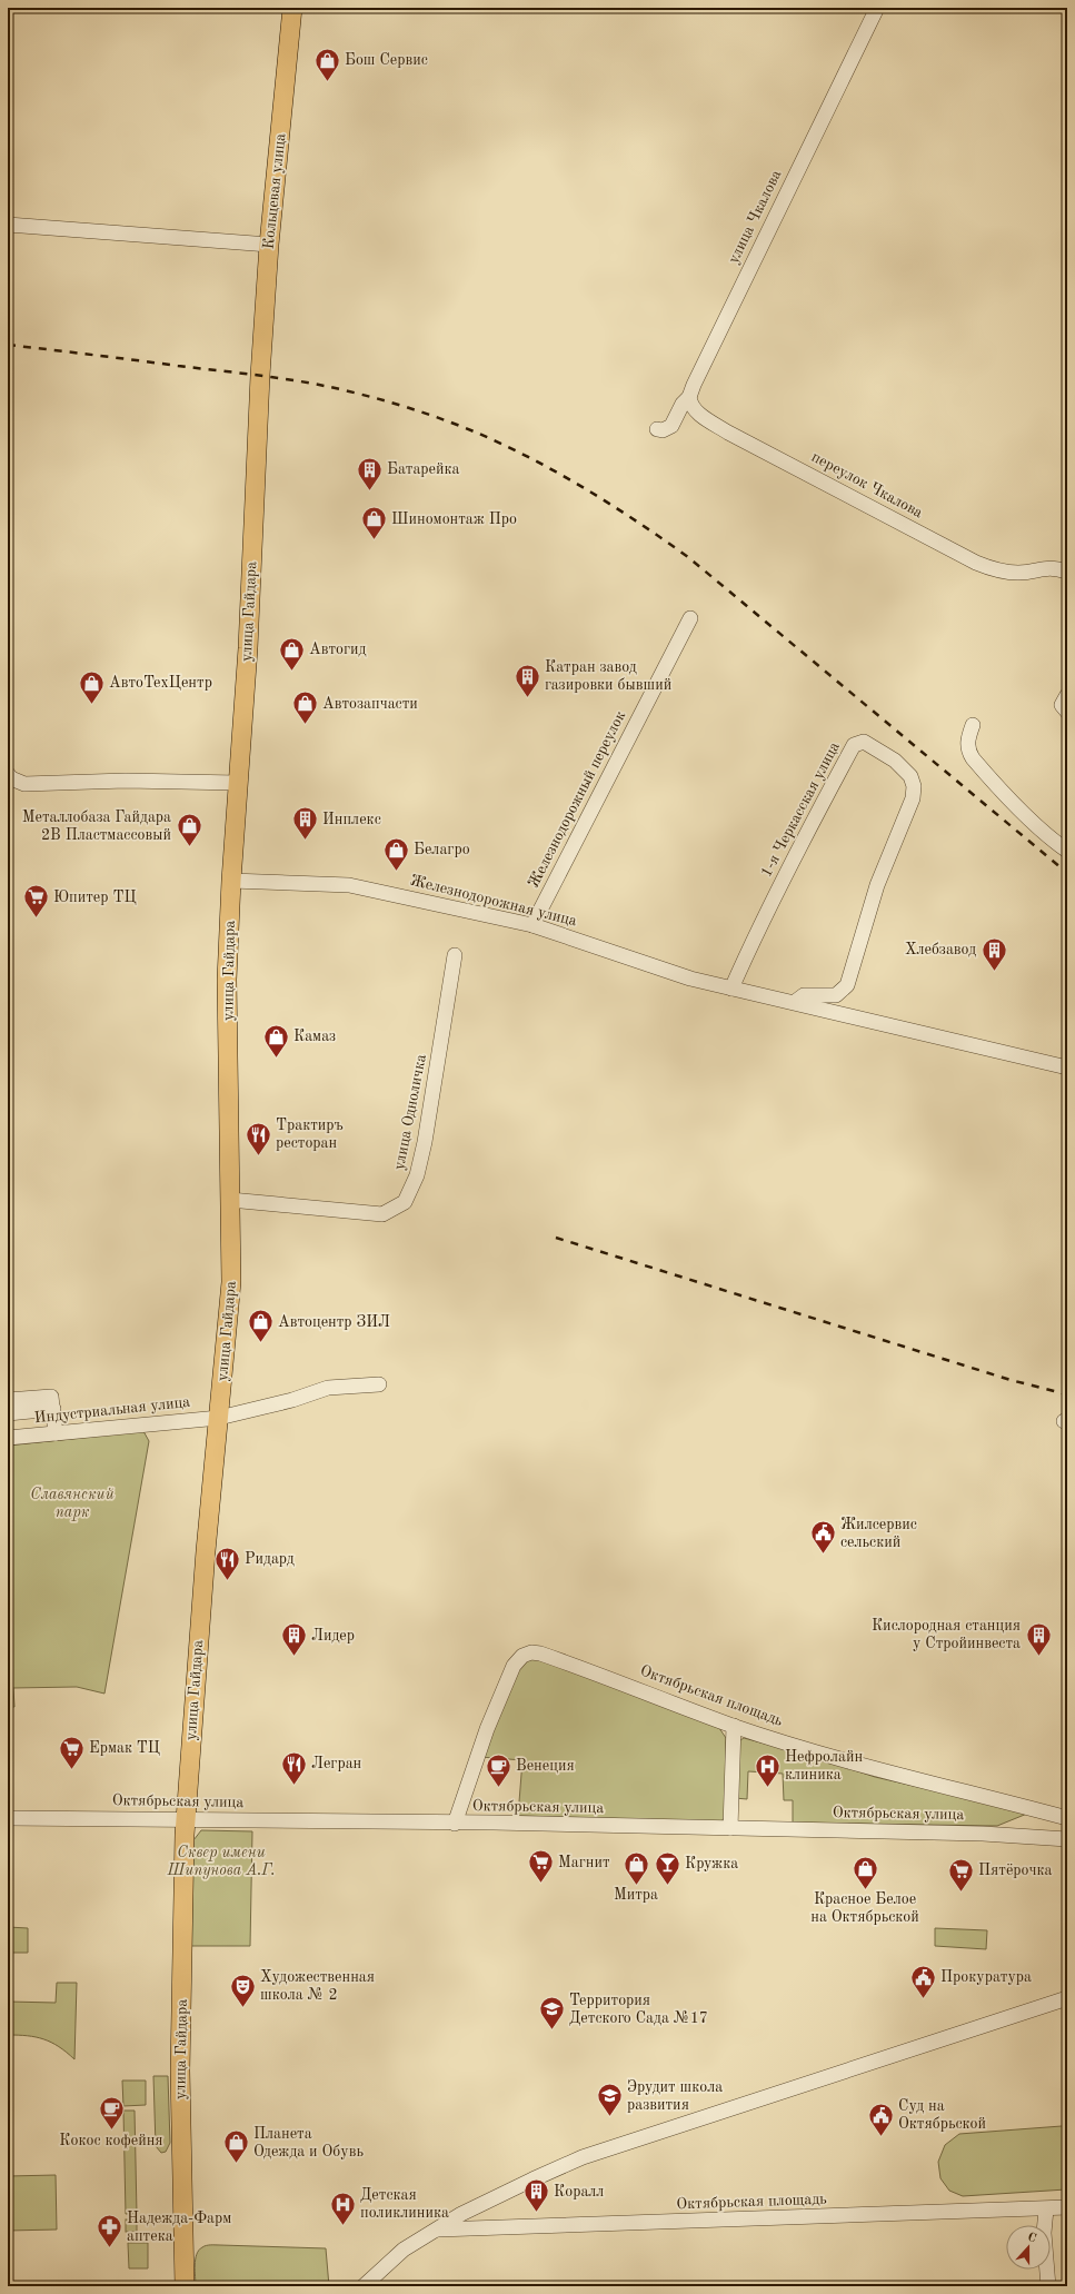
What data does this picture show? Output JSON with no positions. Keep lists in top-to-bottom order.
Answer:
{
  "streets": {
    "main road": ["Кольцевая улица", "улица Гайдара"],
    "street": [
      "улица Чкалова",
      "переулок Чкалова",
      "Железнодорожный переулок",
      "1-я Черкасская улица",
      "Железнодорожная улица",
      "улица Одноличка",
      "Индустриальная улица",
      "Октябрьская площадь",
      "Октябрьская улица"
    ]
  },
  "crossings": [
    ["Кольцевая улица", "улица Гайдара"],
    ["улица Чкалова", "переулок Чкалова"],
    ["улица Гайдара", "Железнодорожная улица"],
    ["улица Гайдара", "улица Одноличка"],
    ["улица Гайдара", "Индустриальная улица"],
    ["улица Гайдара", "Октябрьская улица"],
    ["Железнодорожный переулок", "Железнодорожная улица"],
    ["1-я Черкасская улица", "Железнодорожная улица"],
    ["Октябрьская площадь", "Октябрьская улица"]
  ],
  "parks": ["Славянский парк", "Сквер имени Шипунова А.Г."],
  "places": {
    "shop": [
      "Бош Сервис",
      "Шиномонтаж Про",
      "Автогид",
      "АвтоТехЦентр",
      "Автозапчасти",
      "Металлобаза Гайдара 2В Пластмассовый",
      "Белагро",
      "Камаз",
      "Автоцентр ЗИЛ",
      "Митра",
      "Красное Белое на Октябрьской",
      "Планета Одежда и Обувь"
    ],
    "building": [
      "Батарейка",
      "Катран завод газировки бывший",
      "Инплекс",
      "Хлебзавод",
      "Кислородная станция у Стройинвеста",
      "Лидер",
      "Коралл"
    ],
    "supermarket": [
      "Юпитер ТЦ",
      "Ермак ТЦ",
      "Магнит",
      "Пятёрочка"
    ],
    "restaurant": ["Трактиръ ресторан", "Ридард", "Легран"],
    "public building": ["Жилсервис сельский", "Прокуратура", "Суд на Октябрьской"],
    "cafe": ["Венеция", "Кокос кофейня"],
    "hospital": ["Нефролайн клиника", "Детская поликлиника"],
    "bar": ["Кружка"],
    "theatre": ["Художественная школа № 2"],
    "school or university": ["Территория Детского Сада №17", "Эрудит школа развития"],
    "pharmacy": ["Надежда-Фарм аптека"]
  },
  "north": "top"
}
